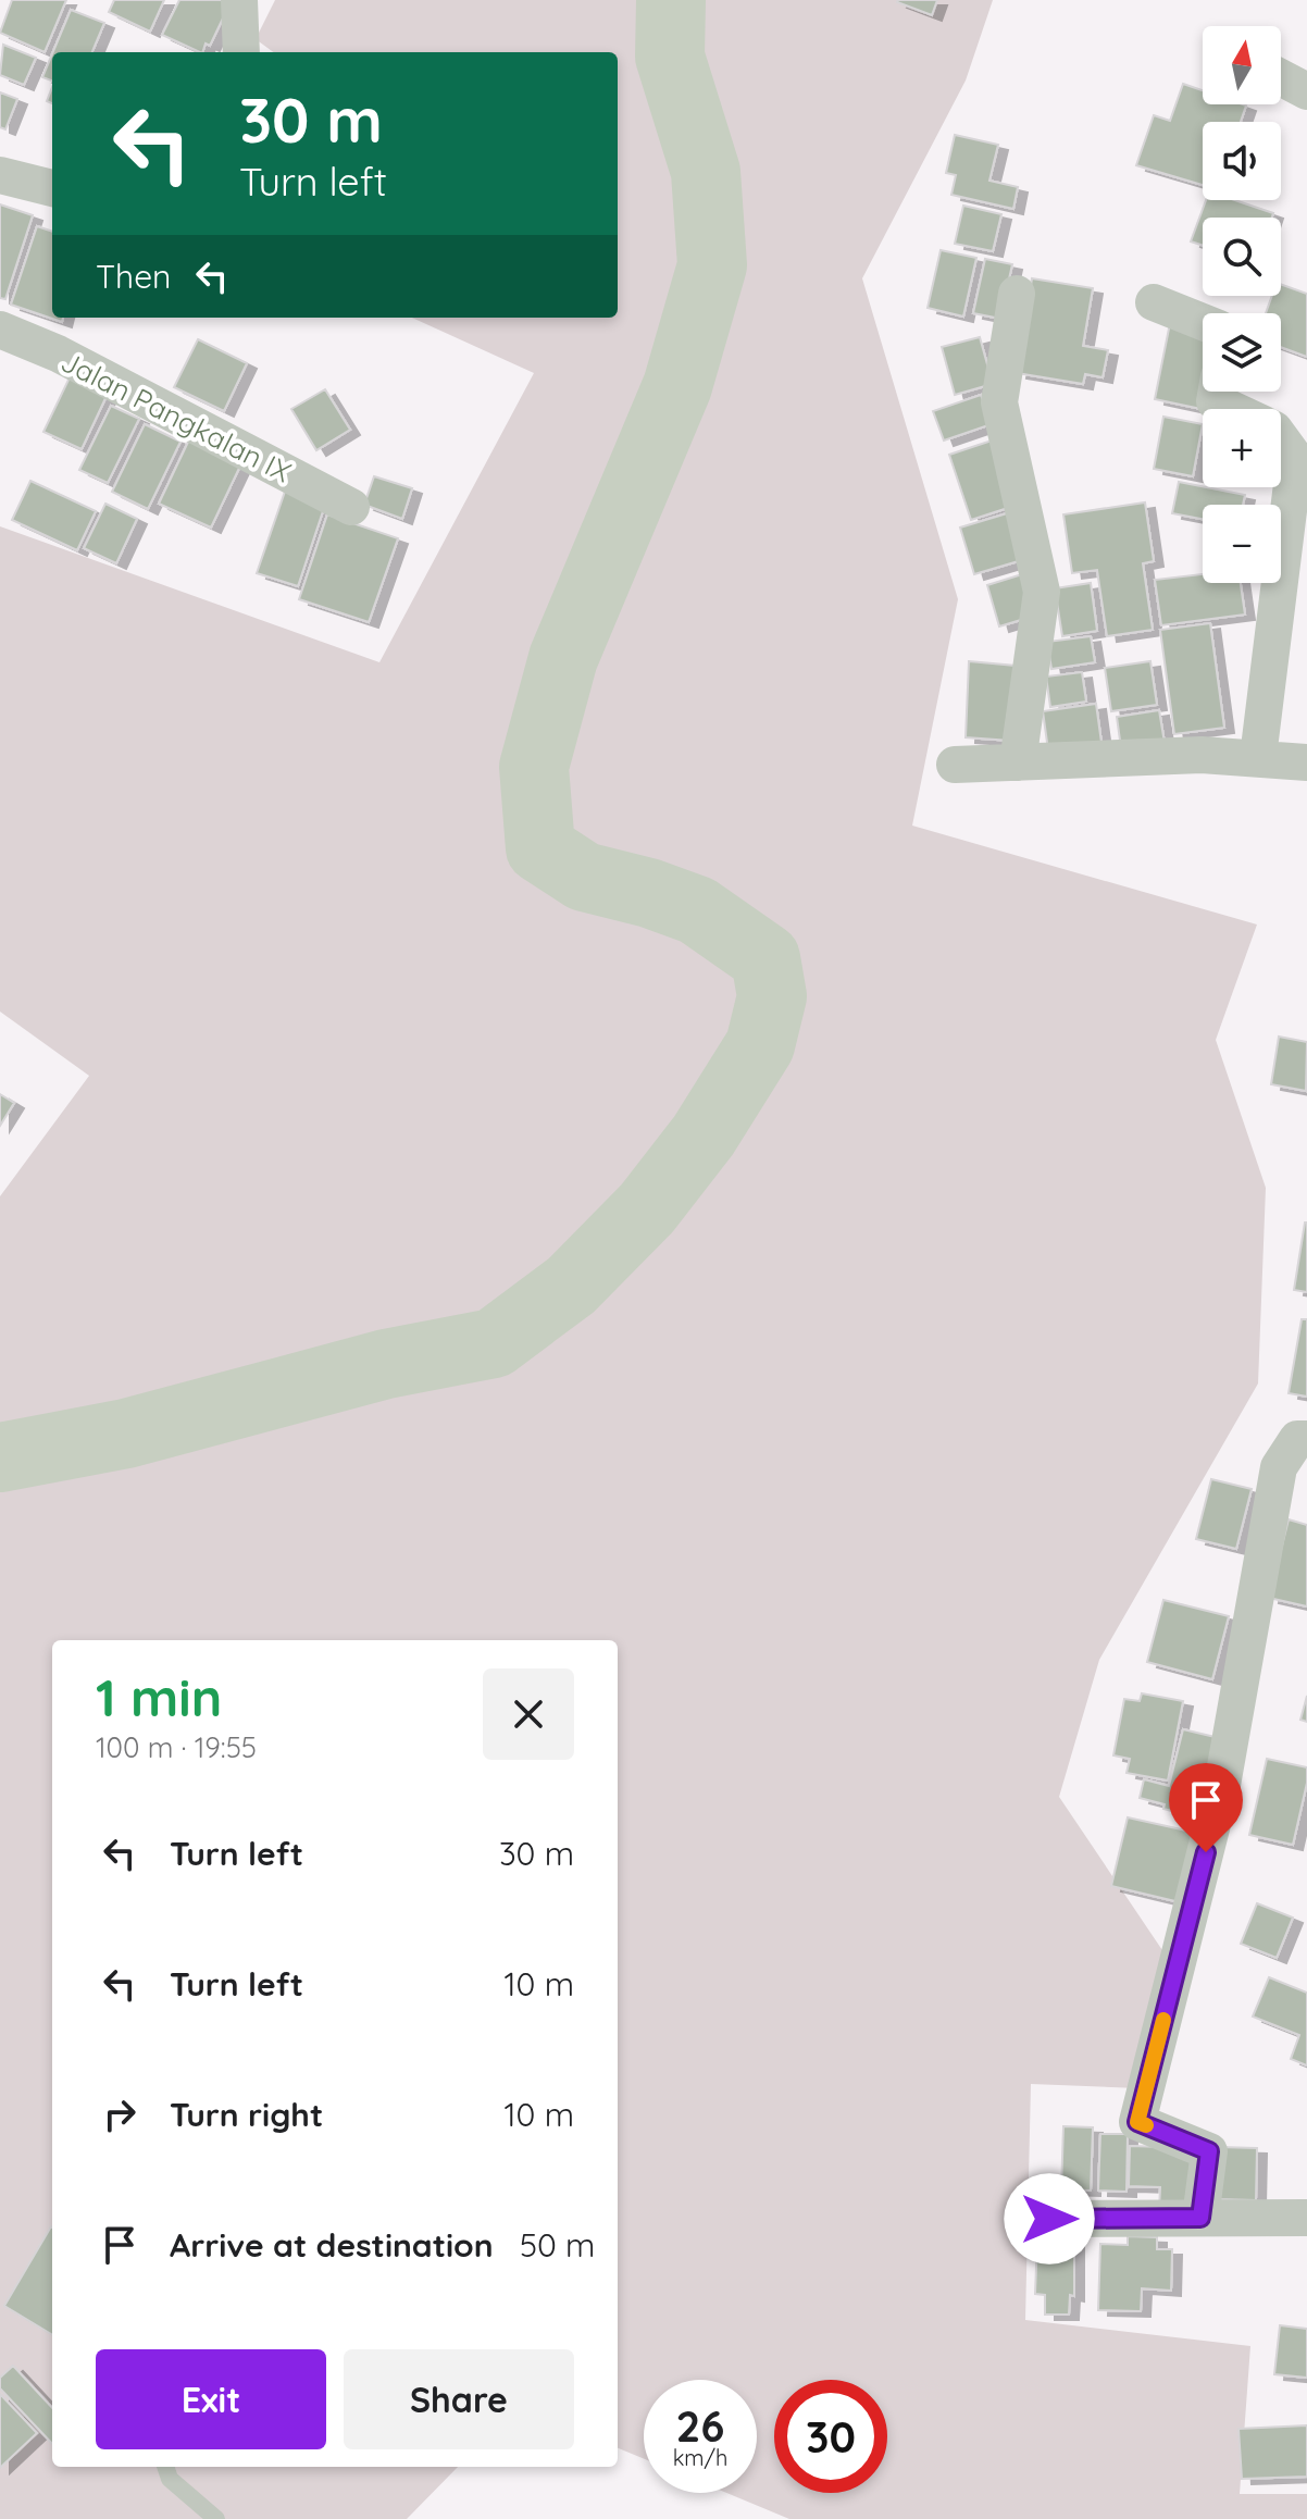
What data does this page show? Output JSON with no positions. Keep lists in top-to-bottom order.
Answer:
{
  "streets": {
    "street": ["Jalan Pangkalan IX"]
  },
  "north": "top",
  "page": {
    "map_buttons": ["+", "−"],
    "turn": ["30 m", "Turn left"],
    "then": "Then",
    "heading": ["1 min", "100 m · 19:55"],
    "list": [
      {
        "name": "Turn left",
        "value": "30 m"
      },
      {
        "name": "Turn left",
        "value": "10 m"
      },
      {
        "name": "Turn right",
        "value": "10 m"
      },
      {
        "name": "Arrive at destination",
        "value": "50 m"
      }
    ],
    "buttons": ["Exit", "Share"],
    "speed": "26 km/h",
    "limit": "30"
  }
}
